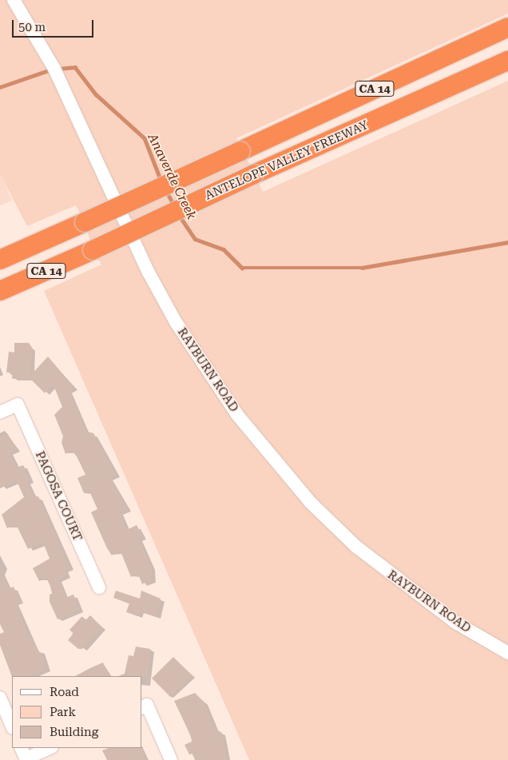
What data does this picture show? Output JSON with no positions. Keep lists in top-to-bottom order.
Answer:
{
  "streets": {
    "highway": ["CA 14", "ANTELOPE VALLEY FREEWAY"],
    "street": ["RAYBURN ROAD", "PAGOSA COURT"]
  },
  "water": ["Anaverde Creek"],
  "legend": ["Road", "Park", "Building"],
  "scale_bar": "50 m"
}
